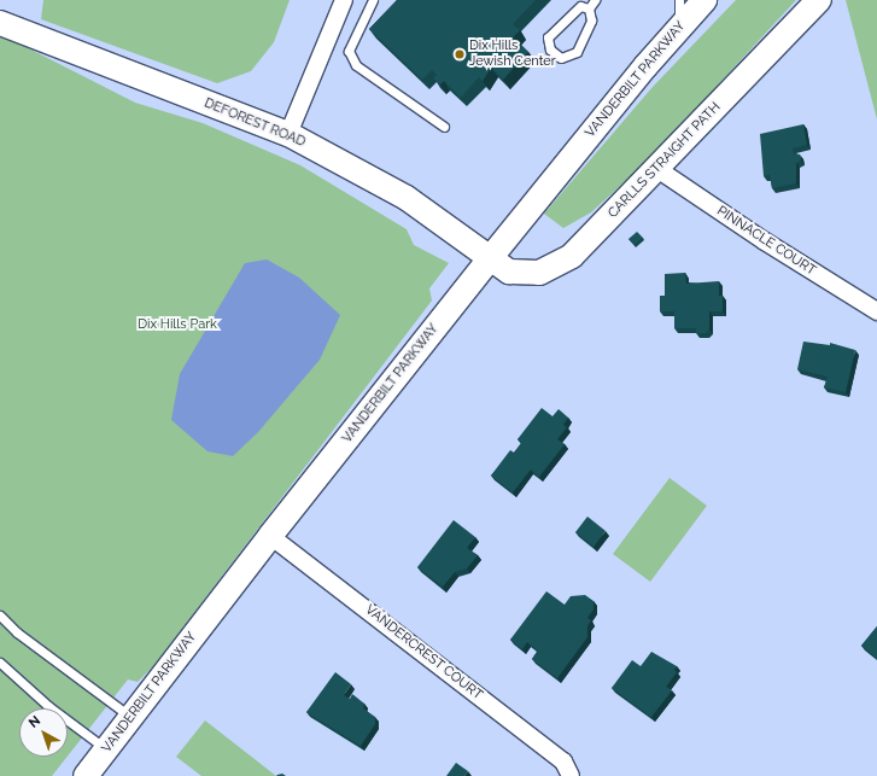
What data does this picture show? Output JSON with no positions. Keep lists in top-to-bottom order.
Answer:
{
  "streets": {
    "main road": ["VANDERBILT PARKWAY", "DEFOREST ROAD", "CARLLS STRAIGHT PATH"],
    "street": ["PINNACLE COURT", "VANDERCREST COURT"]
  },
  "crossings": [
    ["VANDERBILT PARKWAY", "DEFOREST ROAD"],
    ["VANDERBILT PARKWAY", "CARLLS STRAIGHT PATH"],
    ["VANDERBILT PARKWAY", "VANDERCREST COURT"],
    ["DEFOREST ROAD", "CARLLS STRAIGHT PATH"],
    ["CARLLS STRAIGHT PATH", "PINNACLE COURT"]
  ],
  "parks": ["Dix Hills Park"],
  "places": ["Dix Hills Jewish Center"],
  "north": "top left"
}
